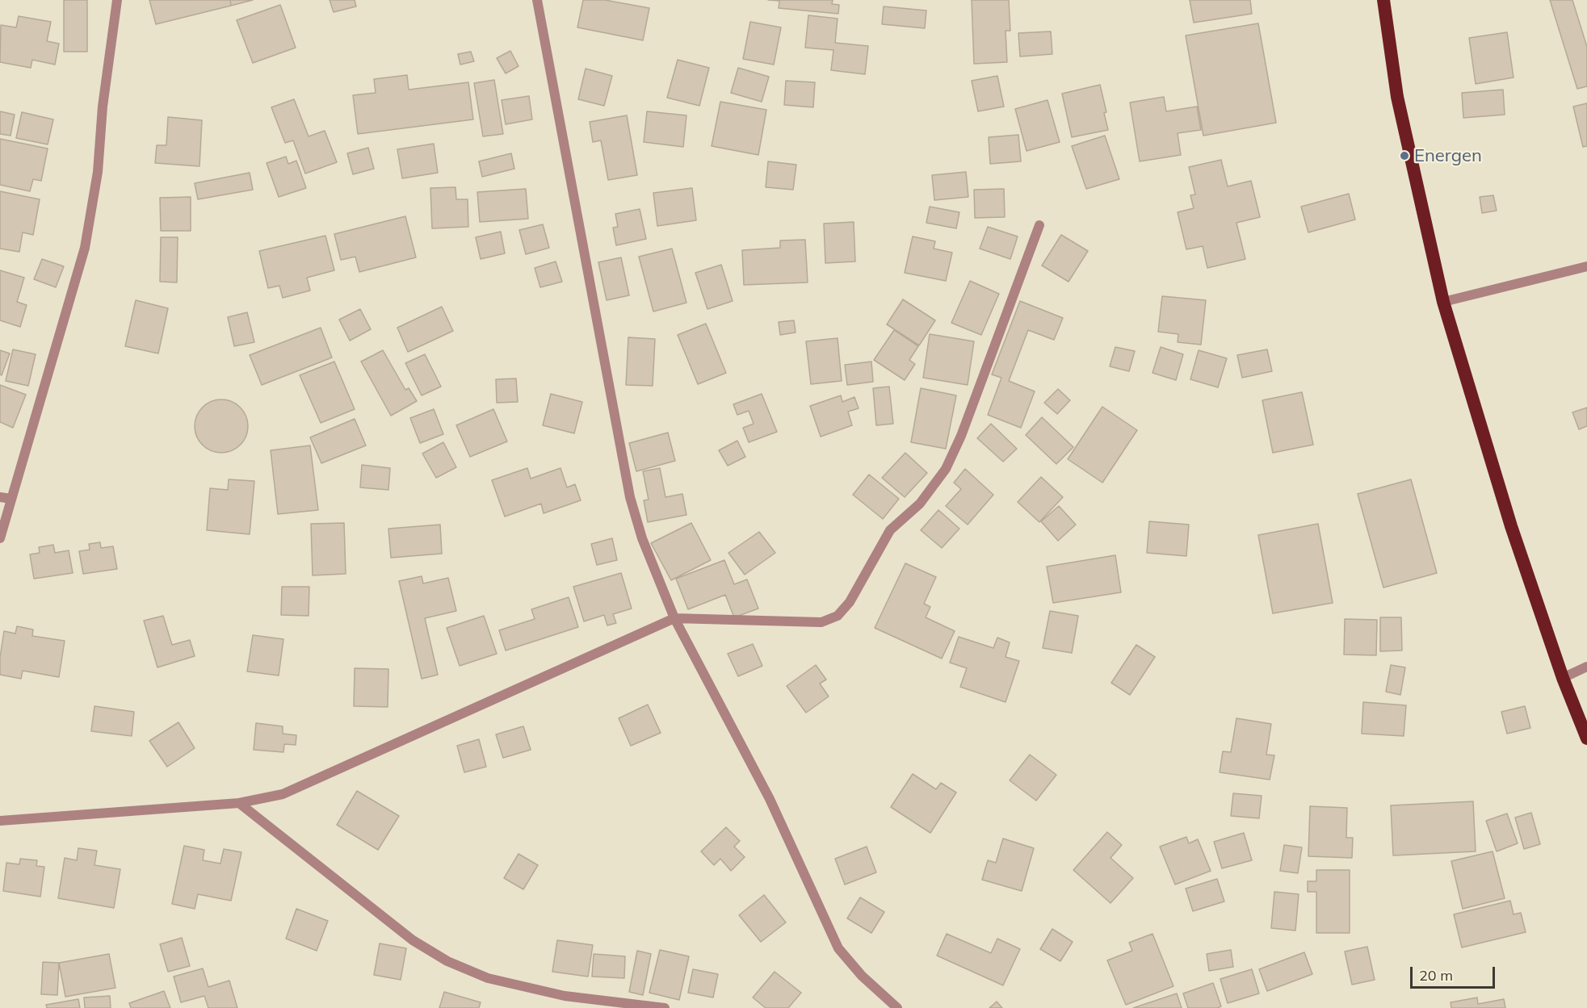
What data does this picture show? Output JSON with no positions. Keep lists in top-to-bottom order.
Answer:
{
  "places": ["Energen"],
  "scale_bar": "20 m"
}
